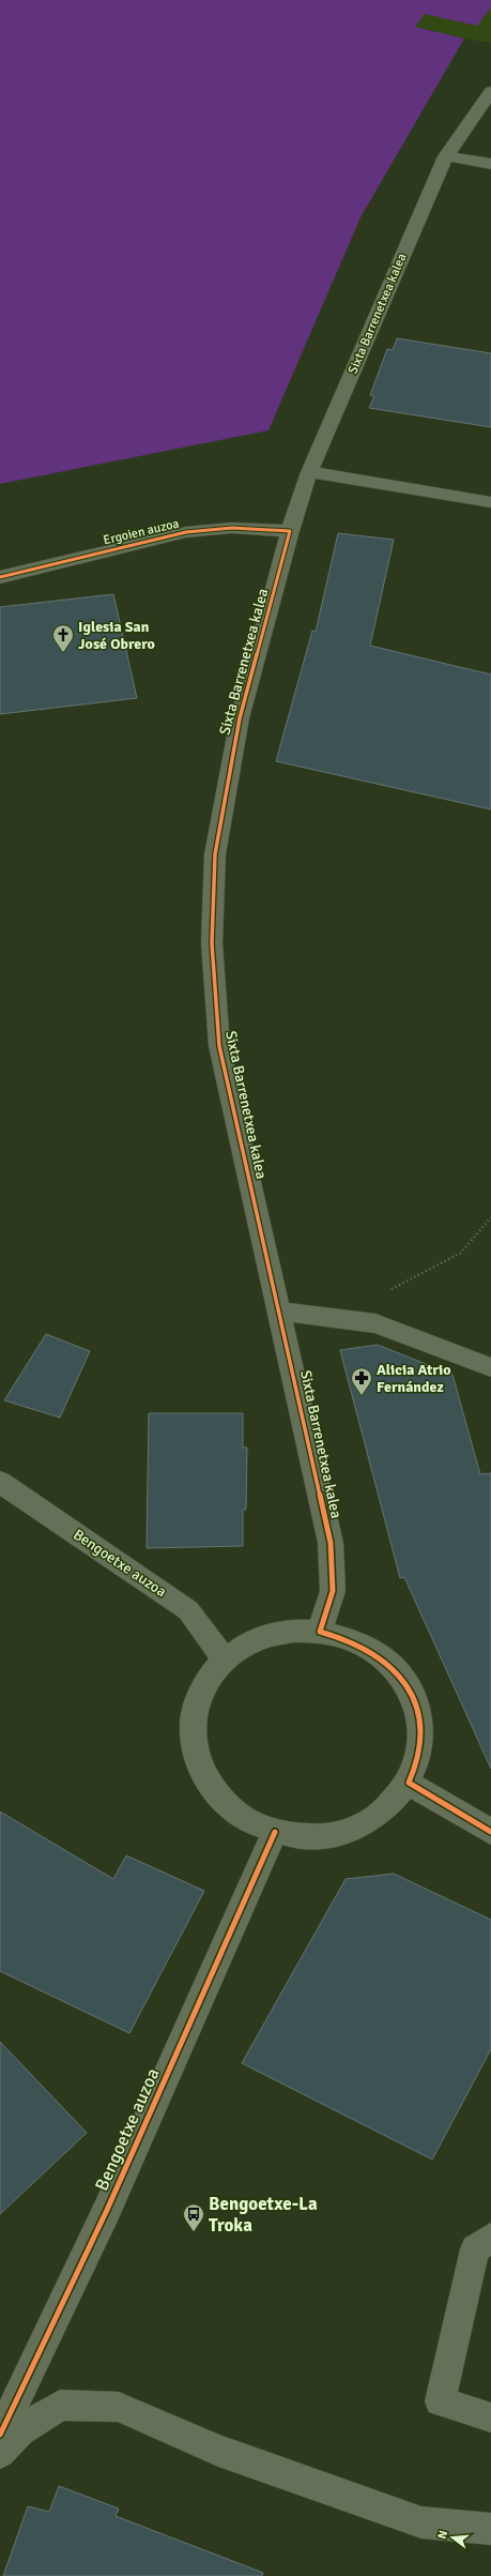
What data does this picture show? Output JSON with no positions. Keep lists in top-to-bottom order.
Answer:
{
  "streets": {
    "street": ["Sixta Barrenetxea kalea", "Ergoien auzoa", "Bengoetxe auzoa"]
  },
  "crossings": [
    ["Sixta Barrenetxea kalea", "Ergoien auzoa"]
  ],
  "places": {
    "church": ["Iglesia San José Obrero"],
    "pharmacy": ["Alicia Atrio Fernández"],
    "bus stop": ["Bengoetxe-La Troka"]
  },
  "north": "left"
}
